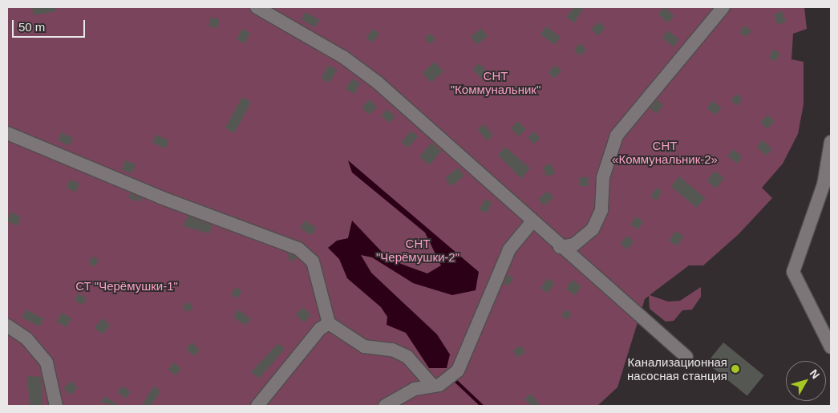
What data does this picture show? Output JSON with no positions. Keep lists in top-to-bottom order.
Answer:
{
  "parks": [
    "СНТ \"Коммунальник\"",
    "СНТ «Коммунальник-2»",
    "СНТ \"Черёмушки-2\"",
    "СТ \"Черёмушки-1\""
  ],
  "places": ["Канализационная насосная станция"],
  "scale_bar": "50 m",
  "north": "top right"
}
